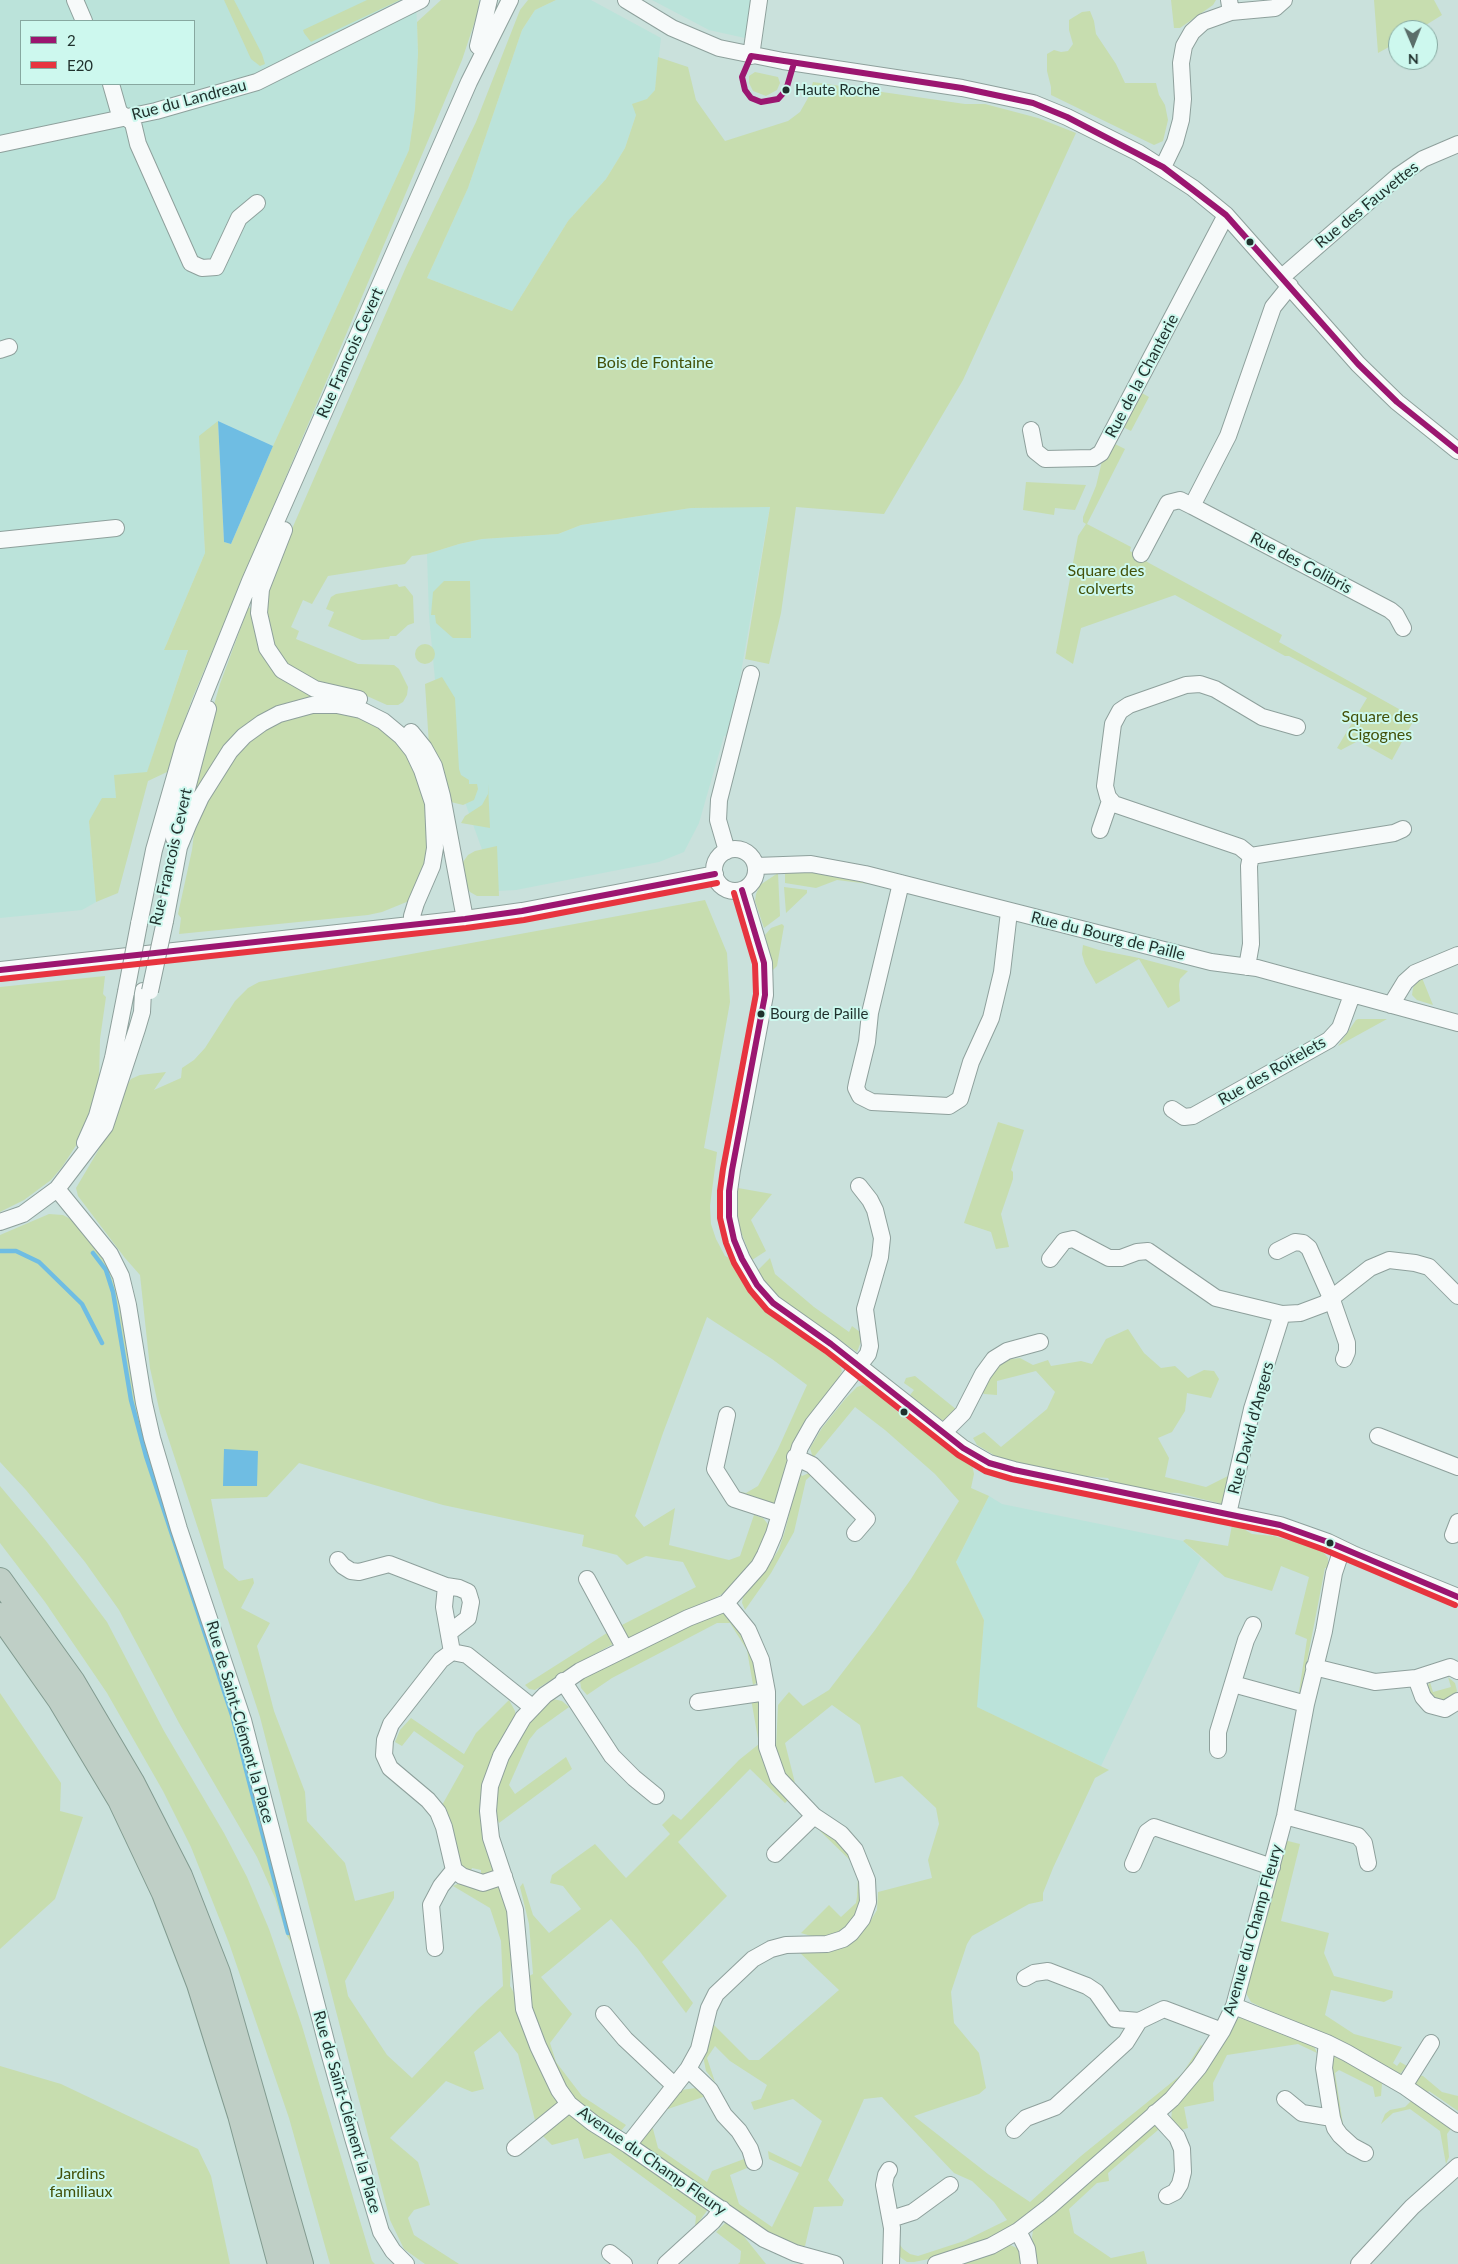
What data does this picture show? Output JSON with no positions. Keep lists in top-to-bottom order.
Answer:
{
  "streets": {
    "street": [
      "Rue du Landreau",
      "Rue des Fauvettes",
      "Rue Francois Cevert",
      "Rue de la Chanterie",
      "Rue des Colibris",
      "Rue du Bourg de Paille",
      "Rue des Roitelets",
      "Rue David d'Angers",
      "Rue de Saint-Clément la Place",
      "Avenue du Champ Fleury"
    ]
  },
  "crossings": [
    ["Rue Francois Cevert", "Rue de Saint-Clément la Place"],
    ["Rue du Bourg de Paille", "Rue des Roitelets"]
  ],
  "parks": [
    "Bois de Fontaine",
    "Square des colverts",
    "Square des Cigognes",
    "Jardins familiaux"
  ],
  "places": ["Haute Roche", "Bourg de Paille"],
  "lines": ["transit line 2", "transit line E20"],
  "legend": ["2", "E20"],
  "north": "bottom"
}
